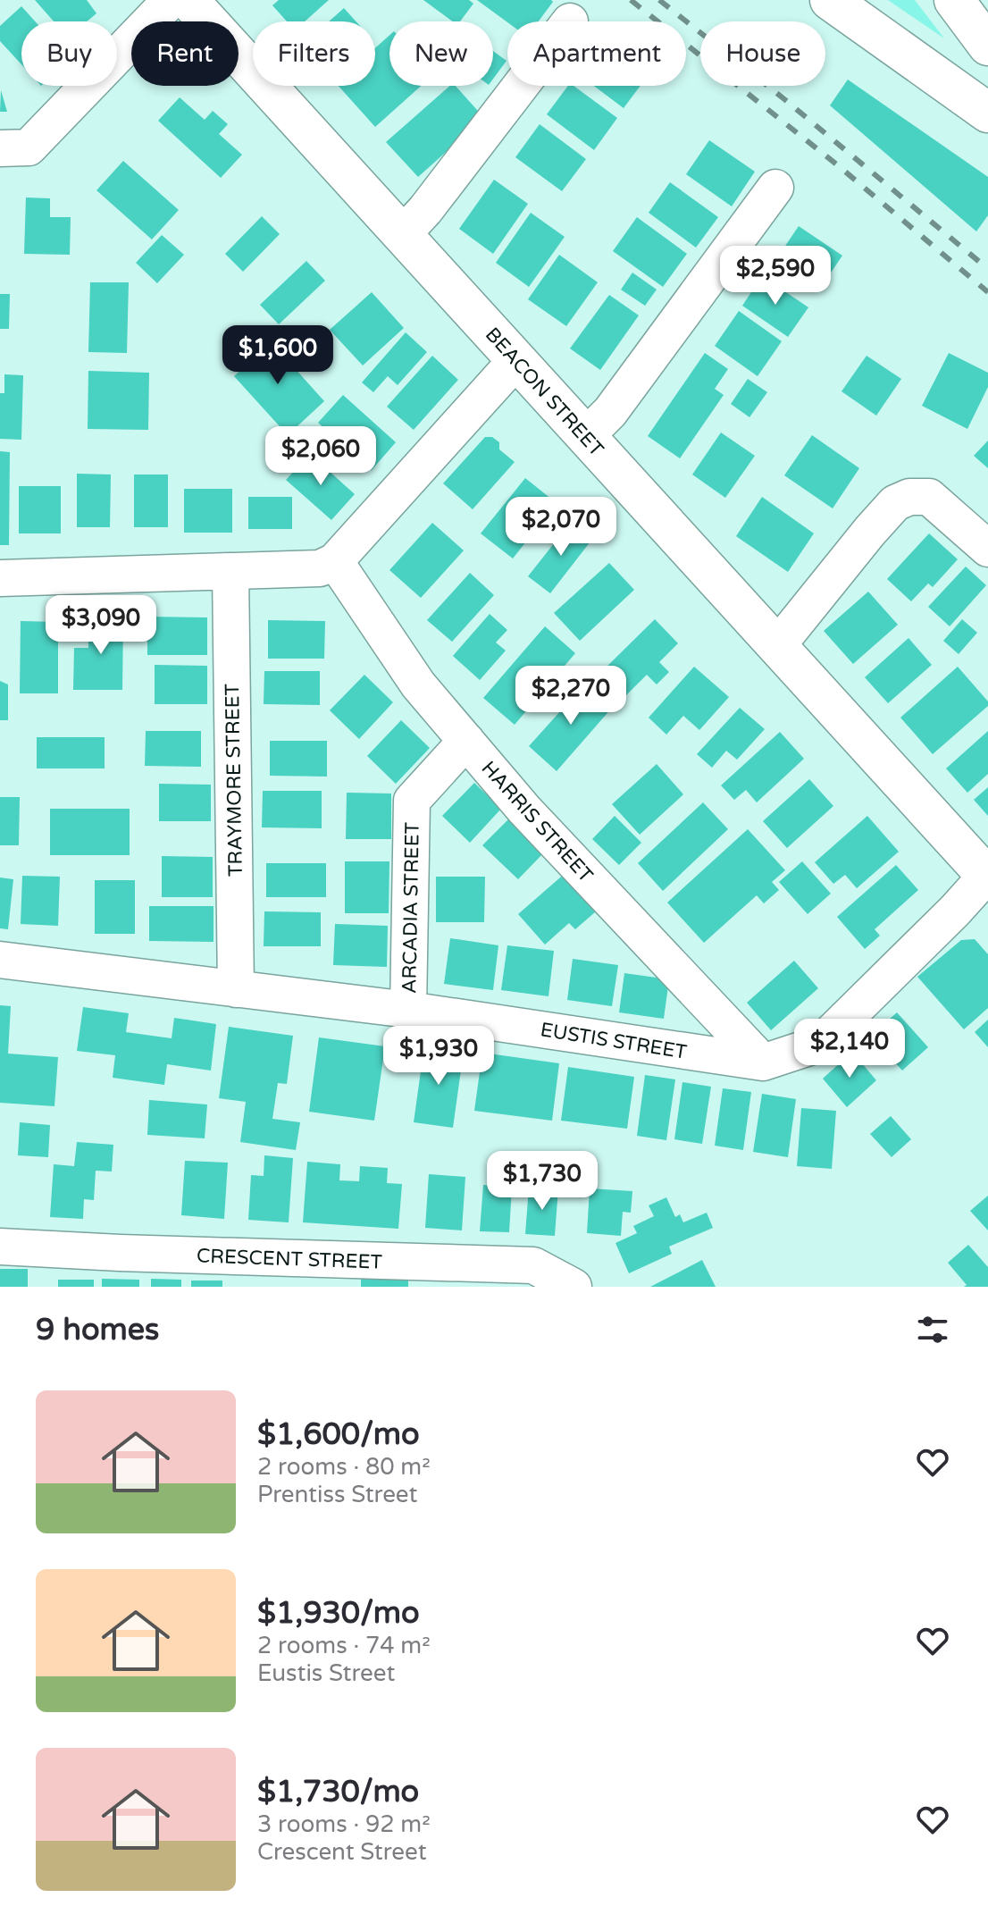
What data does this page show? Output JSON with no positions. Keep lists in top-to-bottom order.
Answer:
{
  "streets": {
    "main road": ["BEACON STREET"],
    "street": [
      "TRAYMORE STREET",
      "HARRIS STREET",
      "ARCADIA STREET",
      "EUSTIS STREET",
      "CRESCENT STREET"
    ]
  },
  "crossings": [
    ["BEACON STREET", "EUSTIS STREET"],
    ["TRAYMORE STREET", "EUSTIS STREET"],
    ["HARRIS STREET", "ARCADIA STREET"],
    ["HARRIS STREET", "EUSTIS STREET"],
    ["ARCADIA STREET", "EUSTIS STREET"]
  ],
  "page": {
    "chip": [
      "Buy",
      "Rent",
      "Filters",
      "New",
      "Apartment",
      "House"
    ],
    "price": [
      "$2,590",
      "$1,600",
      "$2,060",
      "$2,070",
      "$3,090",
      "$2,270",
      "$2,140",
      "$1,930",
      "$1,730"
    ],
    "heading": "9 homes",
    "list": [
      {
        "name": "$1,600/mo",
        "note": "2 rooms · 80 m² · Prentiss Street"
      },
      {
        "name": "$1,930/mo",
        "note": "2 rooms · 74 m² · Eustis Street"
      },
      {
        "name": "$1,730/mo",
        "note": "3 rooms · 92 m² · Crescent Street"
      }
    ]
  }
}
